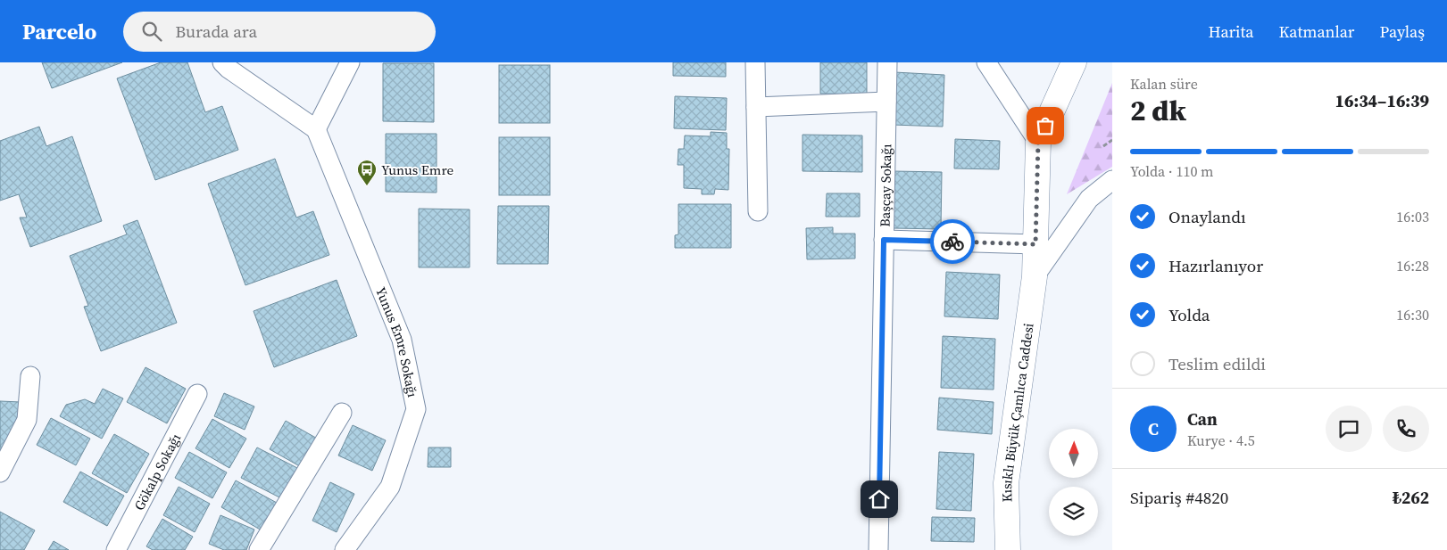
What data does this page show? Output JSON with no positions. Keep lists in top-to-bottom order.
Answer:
{
  "streets": {
    "main road": ["Kısıklı Büyük Çamlıca Caddesi"],
    "street": ["Başçay Sokağı", "Yunus Emre Sokağı", "Gökalp Sokağı"]
  },
  "places": {
    "bus stop": ["Yunus Emre"]
  },
  "north": "top",
  "page": {
    "header": "Parcelo",
    "search": "Burada ara",
    "nav": ["Harita", "Katmanlar", "Paylaş"],
    "heading": ["2 dk", "Kalan süre", "16:34–16:39"],
    "panel": [
      "Can",
      "Kurye · 4.5",
      "Sipariş #4820",
      "₺262"
    ],
    "bar": "Yolda · 110 m",
    "list": [
      ["Onaylandı", "16:03"],
      ["Hazırlanıyor", "16:28"],
      ["Yolda", "16:30"],
      "Teslim edildi"
    ],
    "round": "C"
  }
}
